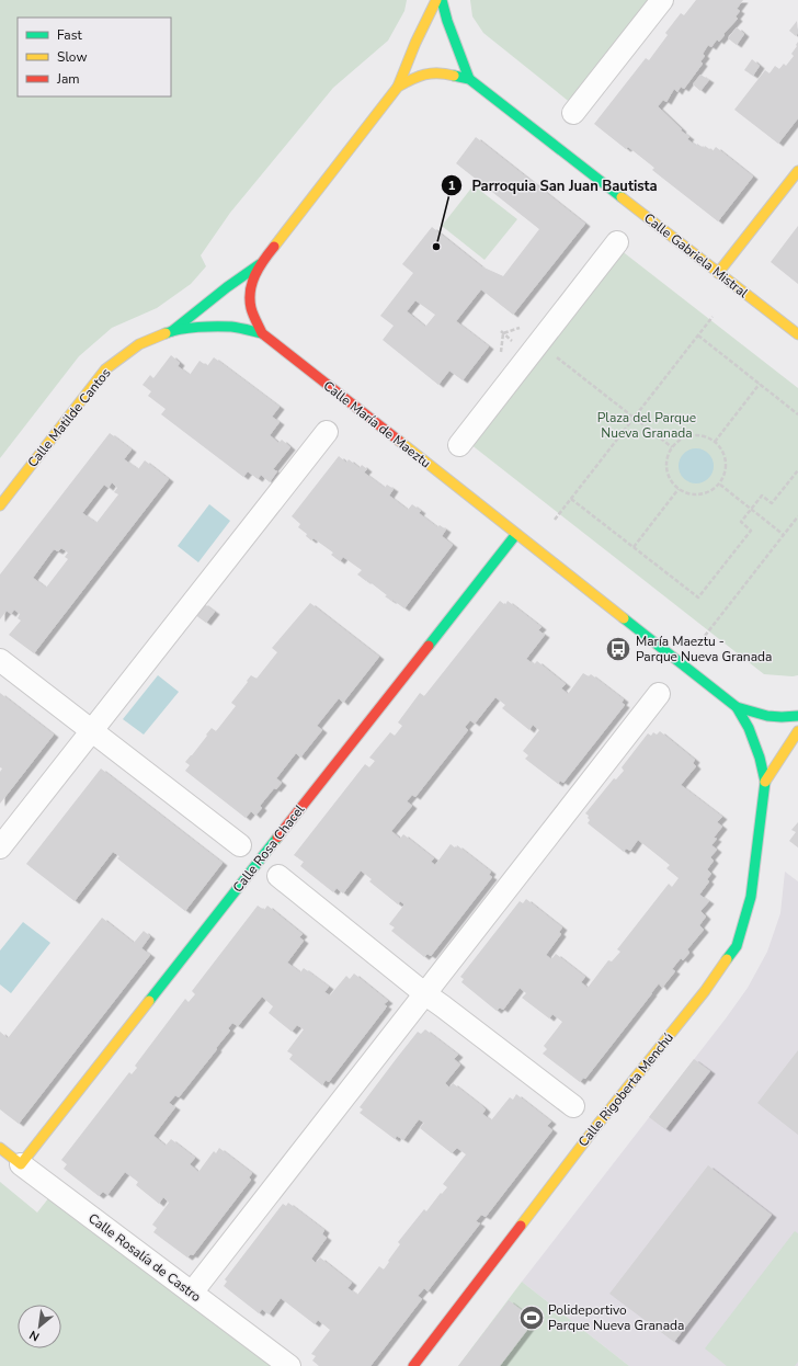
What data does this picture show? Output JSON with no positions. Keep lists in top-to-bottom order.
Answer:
{
  "streets": {
    "street": [
      "Calle Gabriela Mistral",
      "Calle Matilde Cantos",
      "Calle María de Maeztu",
      "Calle Rosa Chacel",
      "Calle Rigoberta Menchú",
      "Calle Rosalía de Castro"
    ]
  },
  "crossings": [
    ["Calle Gabriela Mistral", "Calle María de Maeztu"],
    ["Calle Matilde Cantos", "Calle María de Maeztu"],
    ["Calle María de Maeztu", "Calle Rosa Chacel"],
    ["Calle María de Maeztu", "Calle Rigoberta Menchú"],
    ["Calle Rosa Chacel", "Calle Rosalía de Castro"]
  ],
  "parks": ["Plaza del Parque Nueva Granada"],
  "places": {
    "other": ["Parroquia San Juan Bautista"],
    "bus stop": ["María Maeztu - Parque Nueva Granada"],
    "sports": ["Polideportivo Parque Nueva Granada"]
  },
  "legend": ["Fast", "Slow", "Jam"],
  "north": "bottom left"
}
